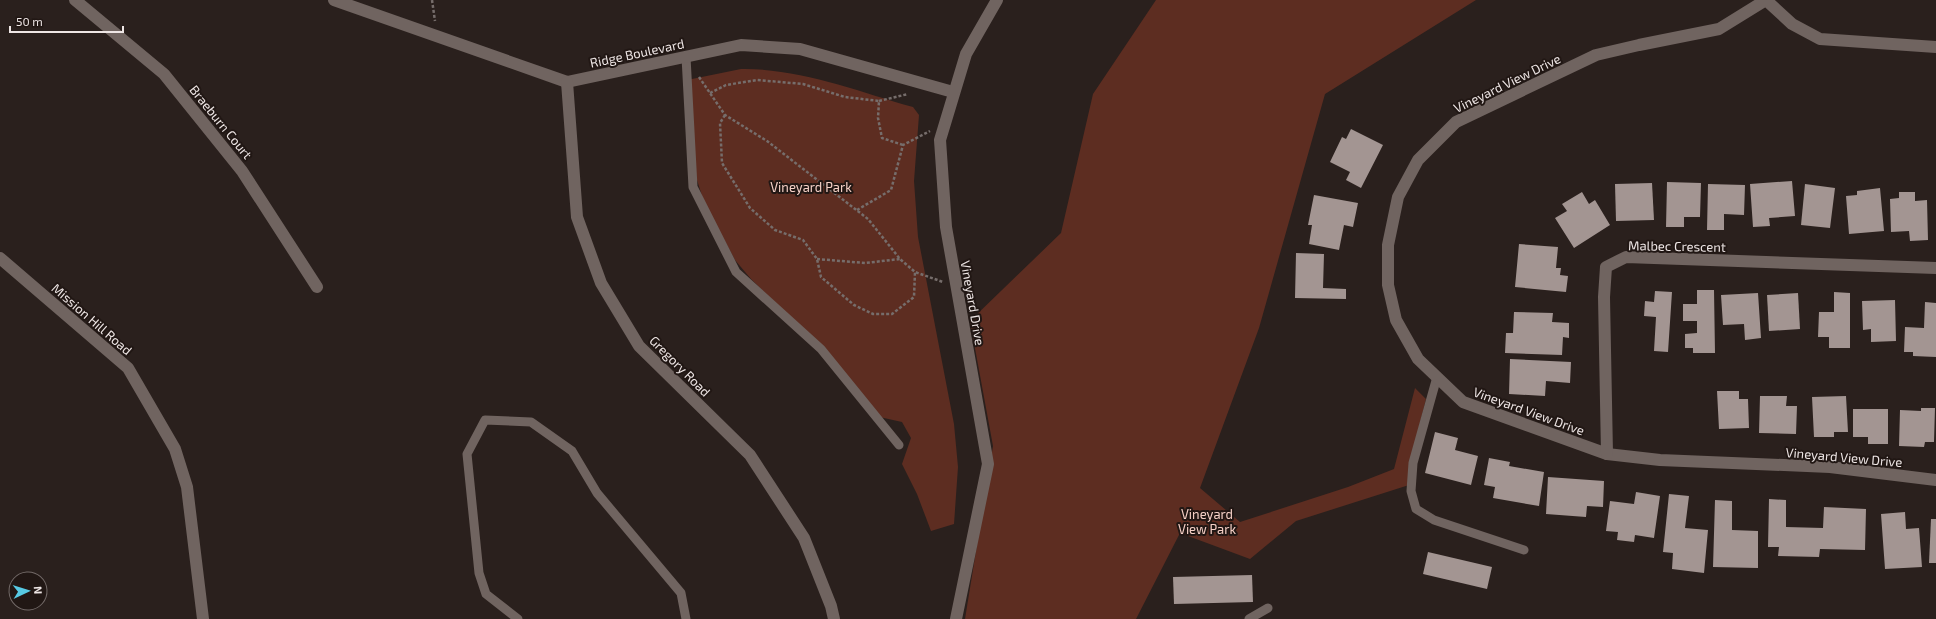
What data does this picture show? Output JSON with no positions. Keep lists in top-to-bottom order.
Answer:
{
  "streets": {
    "street": [
      "Ridge Boulevard",
      "Vineyard View Drive",
      "Braeburn Court",
      "Malbec Crescent",
      "Vineyard Drive",
      "Mission Hill Road",
      "Gregory Road"
    ]
  },
  "crossings": [
    ["Ridge Boulevard", "Vineyard Drive"],
    ["Ridge Boulevard", "Gregory Road"],
    ["Vineyard View Drive", "Malbec Crescent"]
  ],
  "parks": ["Vineyard Park", "Vineyard View Park"],
  "scale_bar": "50 m",
  "north": "right"
}
